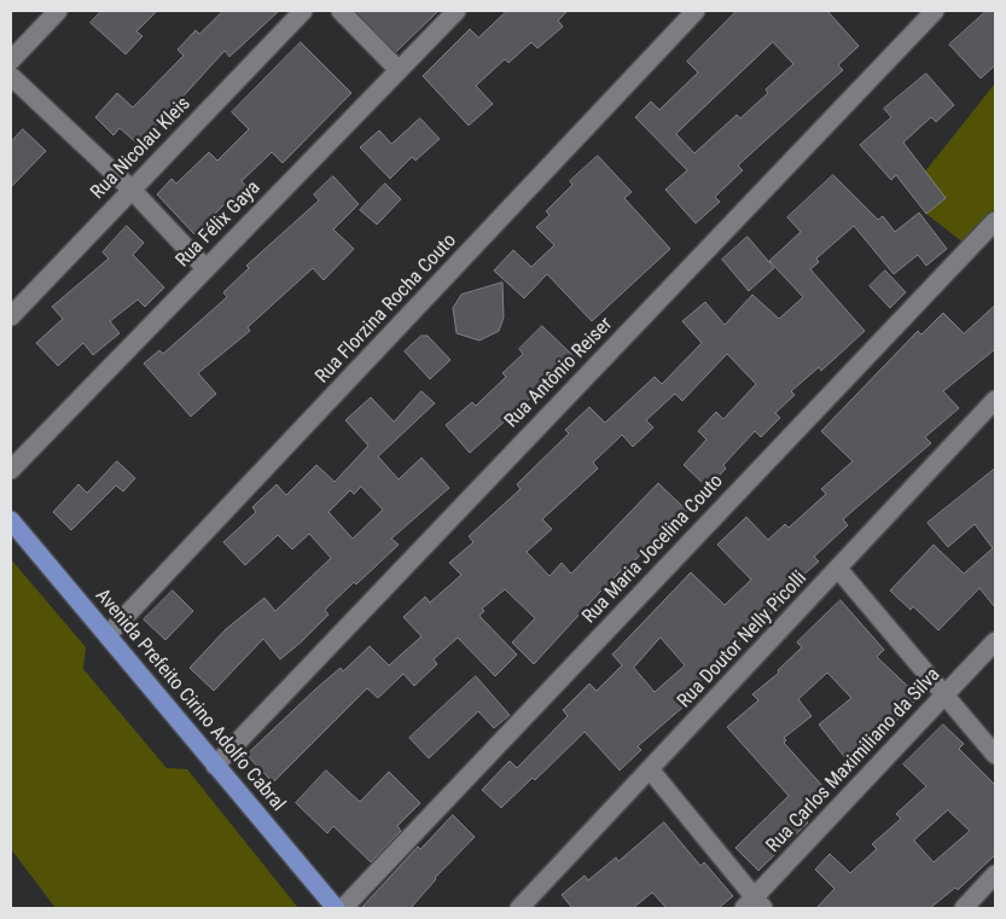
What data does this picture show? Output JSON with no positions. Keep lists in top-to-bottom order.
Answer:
{
  "streets": {
    "main road": ["Avenida Prefeito Cirino Adolfo Cabral"],
    "street": [
      "Rua Nicolau Kleis",
      "Rua Félix Gaya",
      "Rua Florzina Rocha Couto",
      "Rua Antônio Reiser",
      "Rua Maria Jocelina Couto",
      "Rua Doutor Nelly Picolli",
      "Rua Carlos Maximiliano da Silva"
    ]
  },
  "crossings": [
    ["Rua Florzina Rocha Couto", "Avenida Prefeito Cirino Adolfo Cabral"],
    ["Rua Antônio Reiser", "Avenida Prefeito Cirino Adolfo Cabral"]
  ]
}
